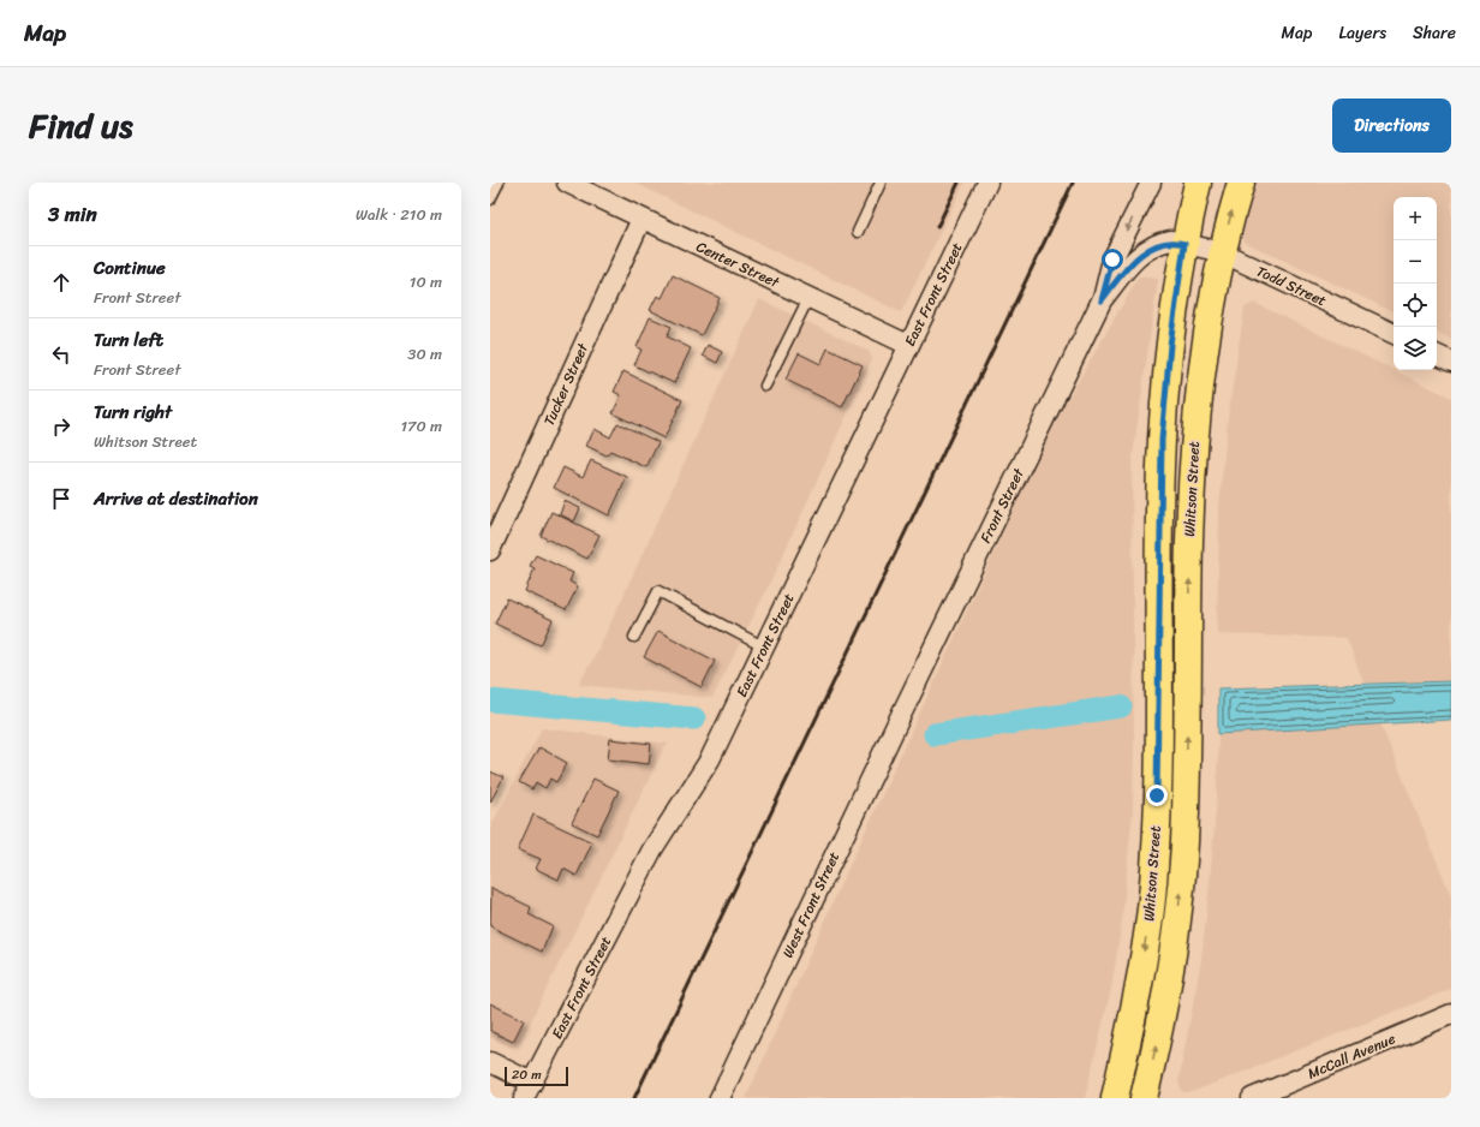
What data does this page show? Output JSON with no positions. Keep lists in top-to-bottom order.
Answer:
{
  "streets": {
    "main road": ["Whitson Street"],
    "street": [
      "Center Street",
      "Todd Street",
      "East Front Street",
      "Tucker Street",
      "Front Street",
      "West Front Street",
      "McCall Avenue"
    ]
  },
  "crossings": [
    ["Center Street", "East Front Street"],
    ["Center Street", "Tucker Street"],
    ["Todd Street", "Whitson Street"],
    ["Todd Street", "Front Street"],
    ["Whitson Street", "Front Street"],
    ["Front Street", "West Front Street"]
  ],
  "scale_bar": "20 m",
  "page": {
    "header": "Map",
    "nav": ["Map", "Layers", "Share"],
    "title": "Find us",
    "buttons": "Directions",
    "heading": ["3 min", "Walk · 210 m"],
    "map_buttons": ["+", "−"],
    "list": [
      ["Continue", "Front Street", "10 m"],
      ["Turn left", "Front Street", "30 m"],
      ["Turn right", "Whitson Street", "170 m"],
      "Arrive at destination"
    ],
    "scale": "20 m"
  }
}
